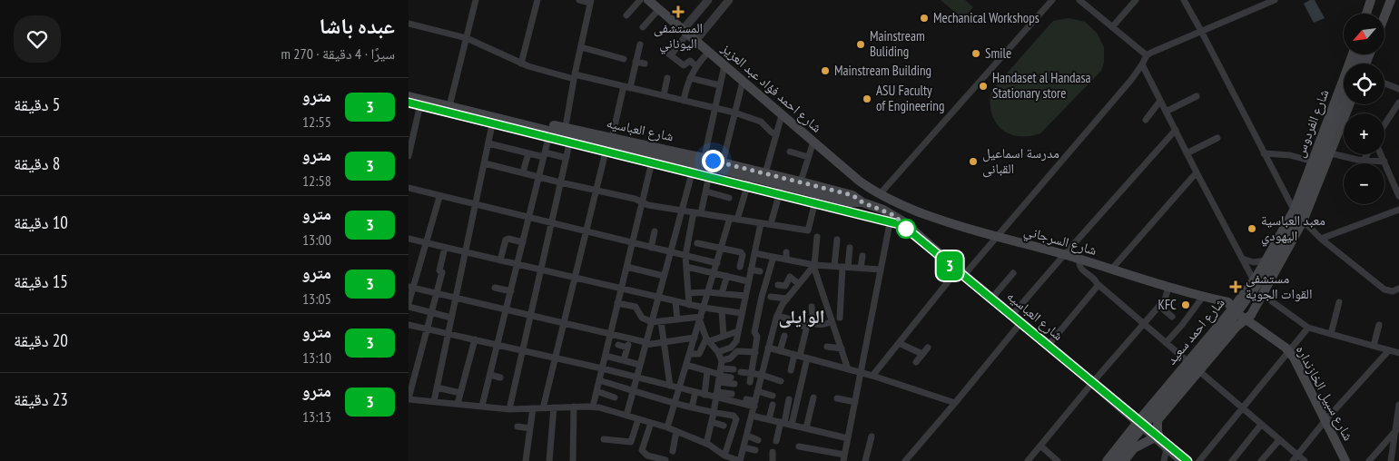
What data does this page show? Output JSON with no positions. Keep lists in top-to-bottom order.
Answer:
{
  "streets": {
    "main road": [
      "شارع احمد فؤاد عبد العزيز",
      "شارع الفردوس",
      "شارع العباسيه",
      "شارع السرجاني",
      "شارع احمد سعيد",
      "شارع سبيل الخازنداره"
    ]
  },
  "crossings": [
    ["شارع احمد فؤاد عبد العزيز", "شارع السرجاني"],
    ["شارع الفردوس", "شارع احمد سعيد"],
    ["شارع العباسيه", "شارع احمد سعيد"],
    ["شارع السرجاني", "شارع احمد سعيد"],
    ["شارع السرجاني", "شارع سبيل الخازنداره"],
    ["شارع احمد سعيد", "شارع سبيل الخازنداره"]
  ],
  "districts": ["الوايلى"],
  "places": {
    "health": ["المستشفى اليوناني", "مستشفى القوات الجوية"],
    "other": [
      "Mechanical Workshops",
      "Mainstream Buliding",
      "Smile",
      "Mainstream Building",
      "Handaset al Handasa Stationary store",
      "ASU Faculty of Engineering",
      "مدرسة اسماعيل القبانى",
      "معبد العباسية اليهودي",
      "KFC"
    ]
  },
  "lines": ["metro line 3"],
  "north": "bottom left",
  "page": {
    "on_map": "3",
    "heading": ["عبده باشا", "سيرًا · 4 دقيقة · 270 m"],
    "map_buttons": ["+", "−"],
    "list": [
      {
        "mark": "3",
        "name": "مترو",
        "note": "12:55",
        "value": "5 دقيقة"
      },
      {
        "mark": "3",
        "name": "مترو",
        "note": "12:58",
        "value": "8 دقيقة"
      },
      {
        "mark": "3",
        "name": "مترو",
        "note": "13:00",
        "value": "10 دقيقة"
      },
      {
        "mark": "3",
        "name": "مترو",
        "note": "13:05",
        "value": "15 دقيقة"
      },
      {
        "mark": "3",
        "name": "مترو",
        "note": "13:10",
        "value": "20 دقيقة"
      },
      {
        "mark": "3",
        "name": "مترو",
        "note": "13:13",
        "value": "23 دقيقة"
      }
    ]
  }
}
